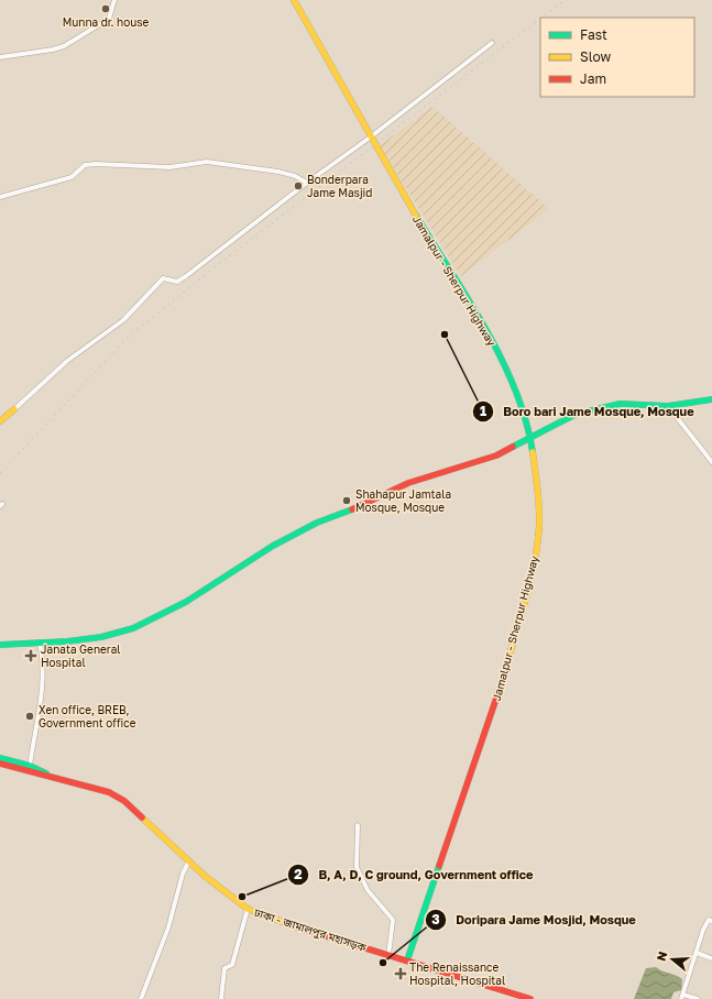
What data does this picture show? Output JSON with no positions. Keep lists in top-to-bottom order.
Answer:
{
  "streets": {
    "main road": ["Jamalpur - Sherpur Highway", "ঢাকা - জামালপুর মহাসড়ক"]
  },
  "crossings": [
    ["Jamalpur - Sherpur Highway", "ঢাকা - জামালপুর মহাসড়ক"]
  ],
  "places": {
    "other": [
      "Munna dr. house",
      "Bonderpara Jame Masjid",
      "Boro bari Jame Mosque, Mosque",
      "Shahapur Jamtala Mosque, Mosque",
      "Xen office, BREB, Government office",
      "B, A, D, C ground, Government office",
      "Doripara Jame Mosjid, Mosque"
    ],
    "health": ["Janata General Hospital", "The Renaissance Hospital, Hospital"]
  },
  "legend": ["Fast", "Slow", "Jam"],
  "north": "left"
}
